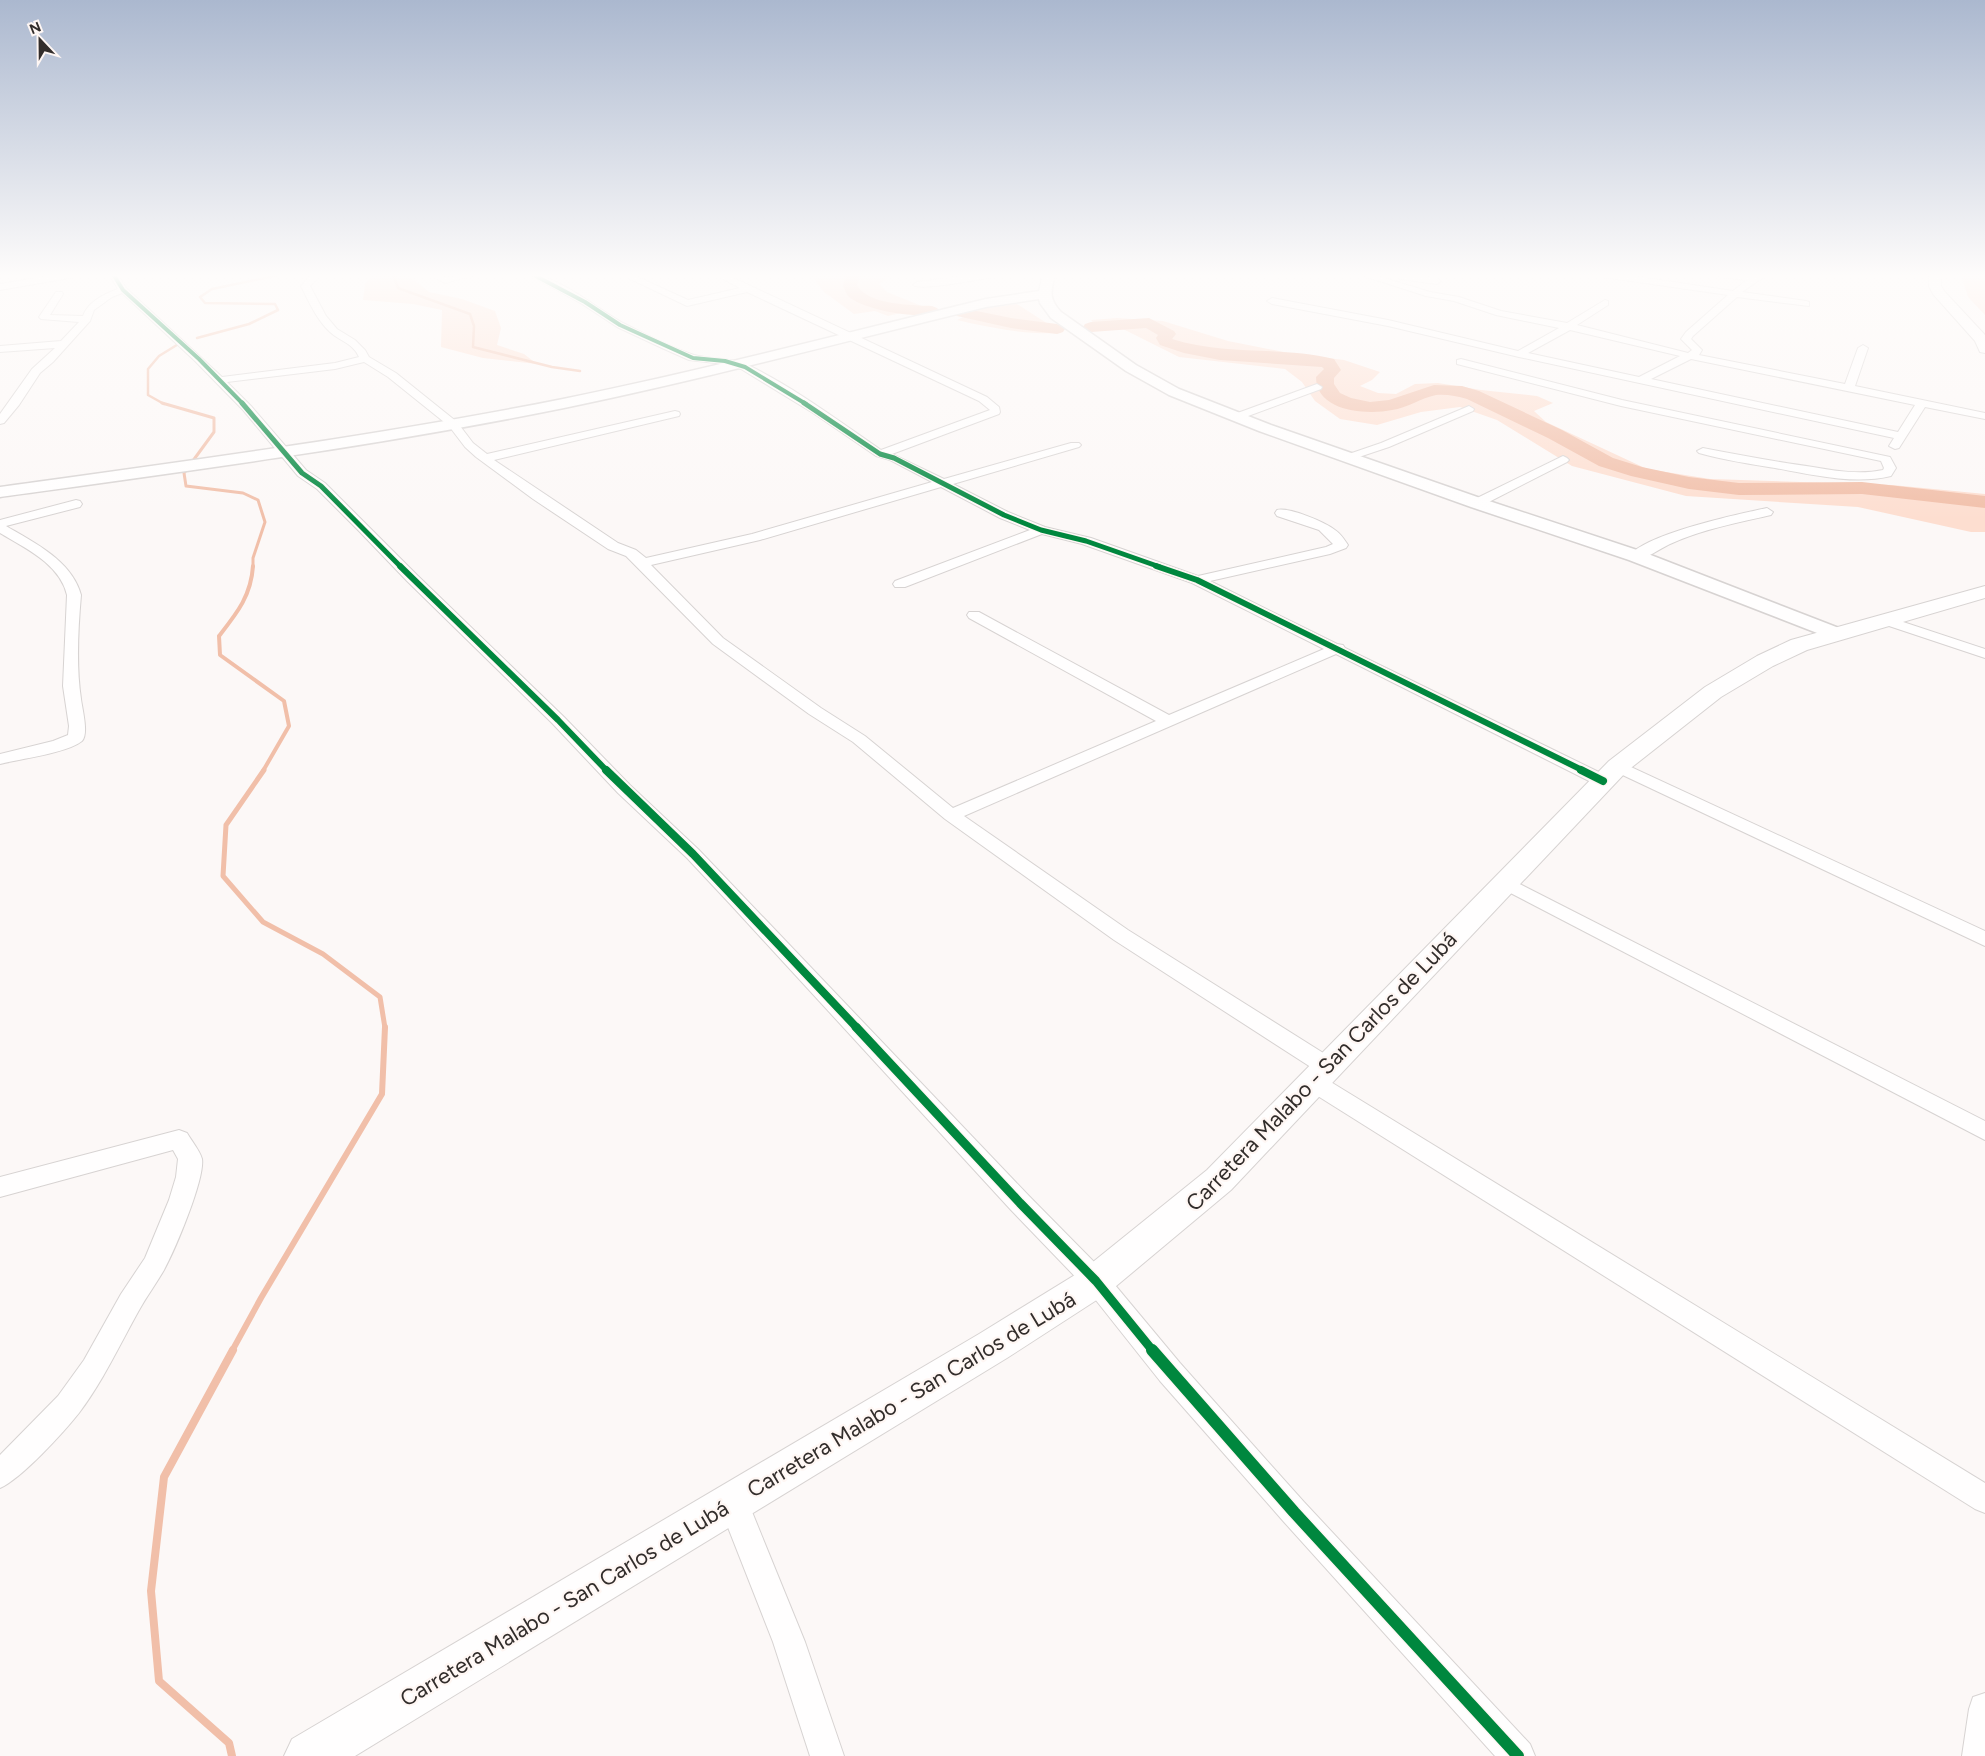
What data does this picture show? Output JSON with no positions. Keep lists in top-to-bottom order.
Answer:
{
  "streets": {
    "main road": ["Carretera Malabo - San Carlos de Lubá"]
  },
  "north": "top"
}
